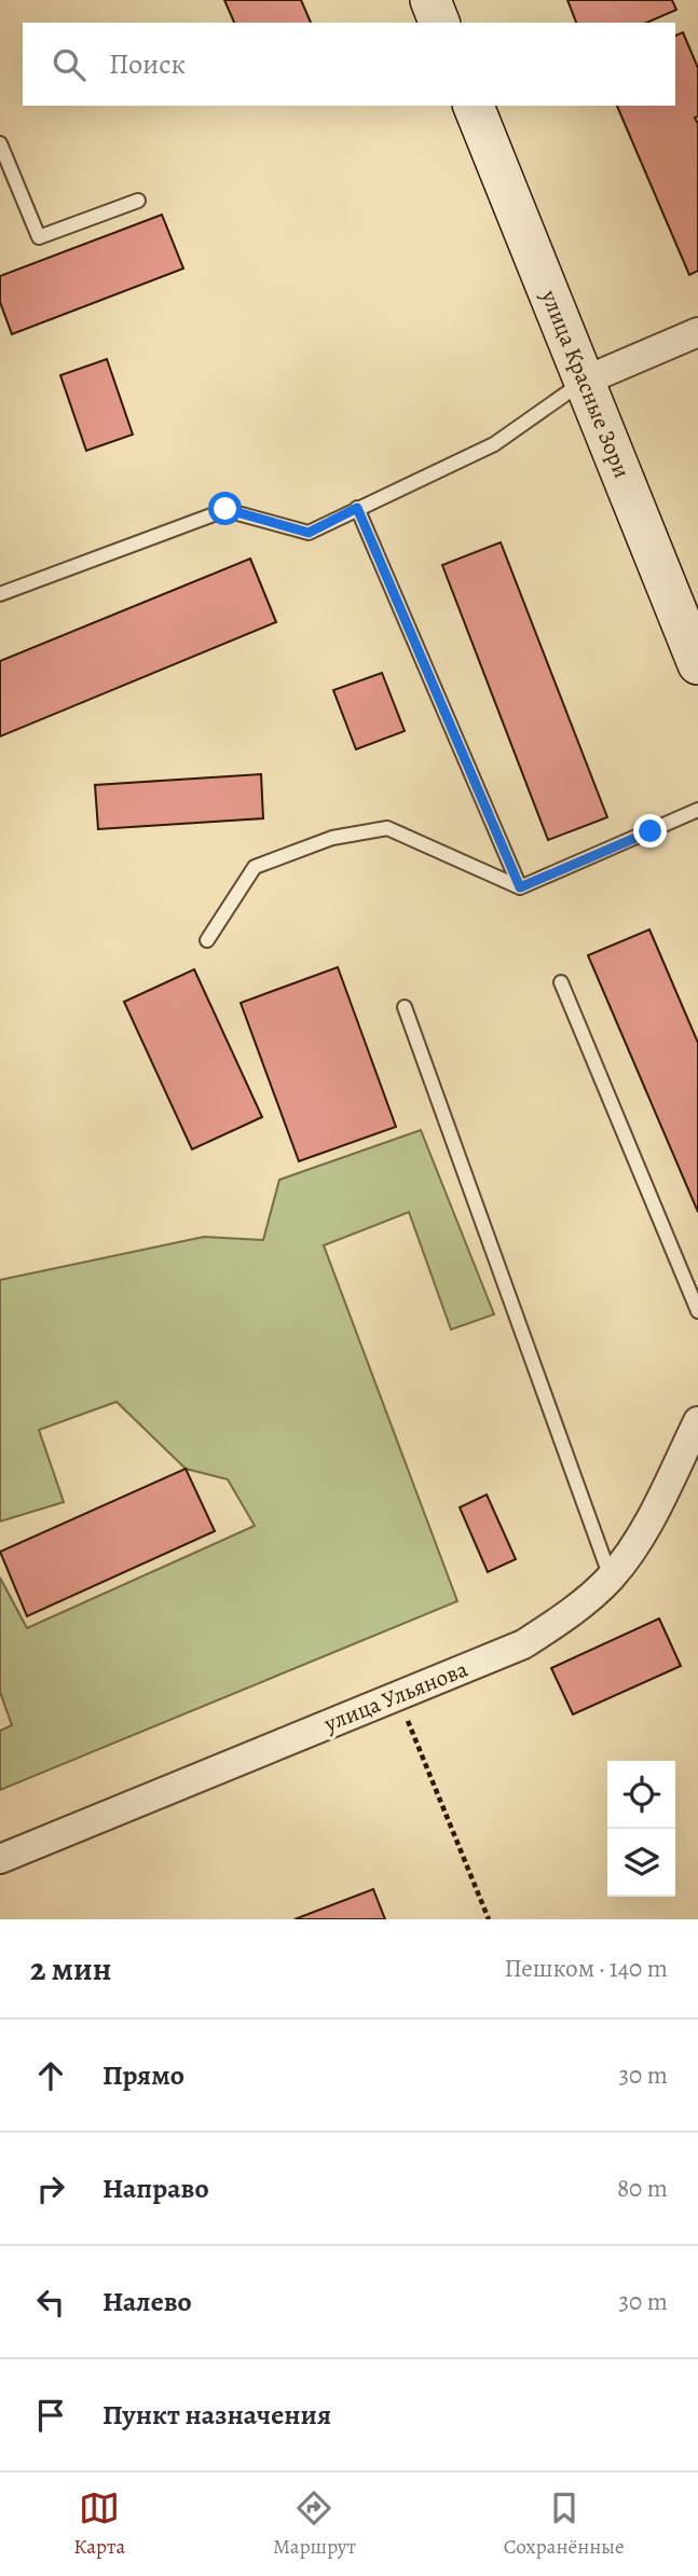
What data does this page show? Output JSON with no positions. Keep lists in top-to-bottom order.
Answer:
{
  "streets": {
    "main road": ["улица Красные Зори"],
    "street": ["улица Ульянова"]
  },
  "page": {
    "search": "Поиск",
    "heading": ["2 мин", "Пешком · 140 m"],
    "list": [
      ["Прямо", "30 m"],
      ["Направо", "80 m"],
      ["Налево", "30 m"],
      "Пункт назначения"
    ],
    "nav": ["Карта", "Маршрут", "Сохранённые"]
  }
}
